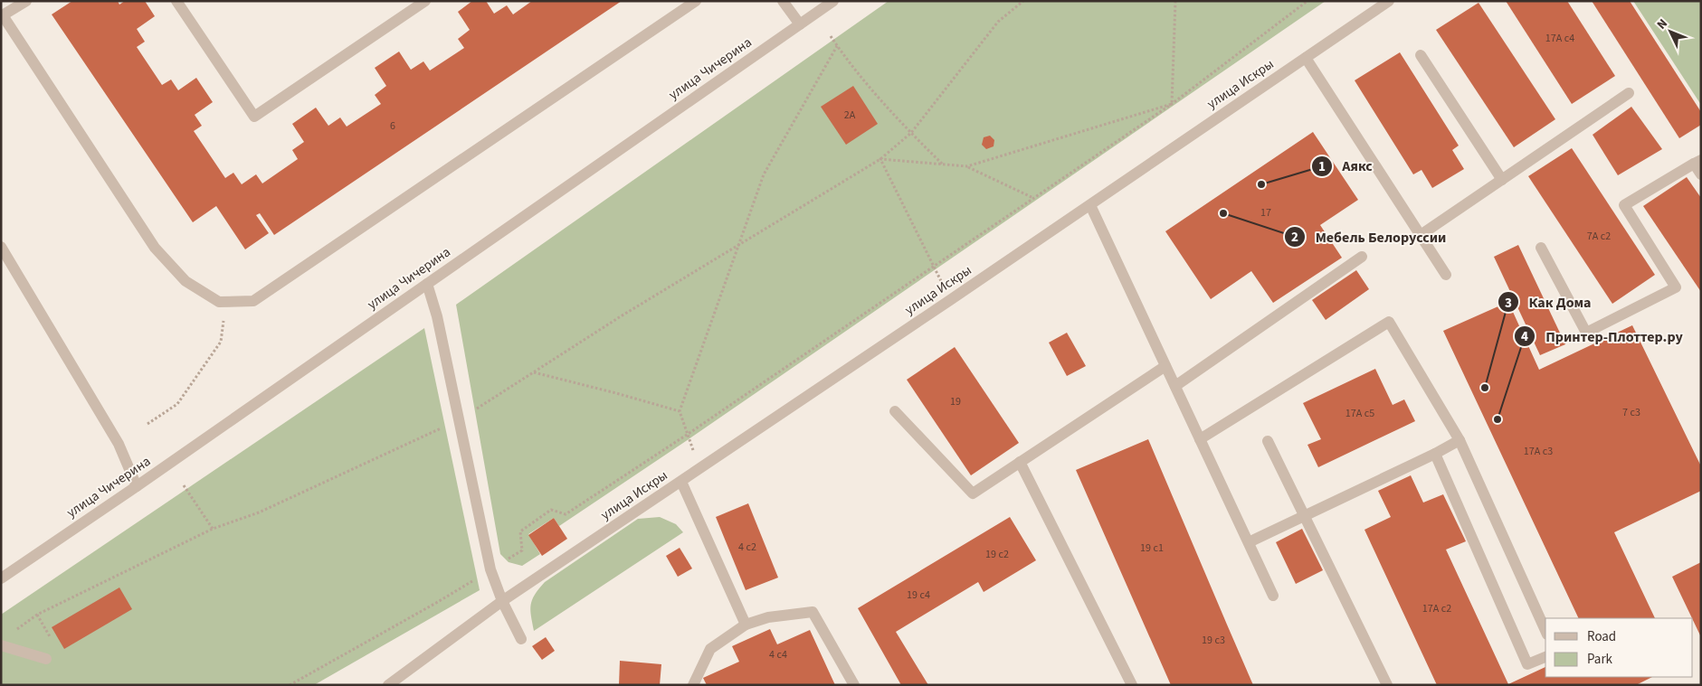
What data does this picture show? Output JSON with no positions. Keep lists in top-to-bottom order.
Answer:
{
  "streets": {
    "street": ["улица Чичерина", "улица Искры"]
  },
  "places": [
    "Аякс",
    "Мебель Белоруссии",
    "Как Дома",
    "Принтер-Плоттер.ру"
  ],
  "house_numbers": [
    "17А с4",
    "2А",
    "6",
    "17",
    "7А с2",
    "19",
    "7 с3",
    "17А с5",
    "17А с3",
    "4 с2",
    "19 с1",
    "19 с2",
    "19 с4",
    "17А с2",
    "19 с3",
    "4 с4"
  ],
  "legend": ["Road", "Park"],
  "north": "top left"
}
